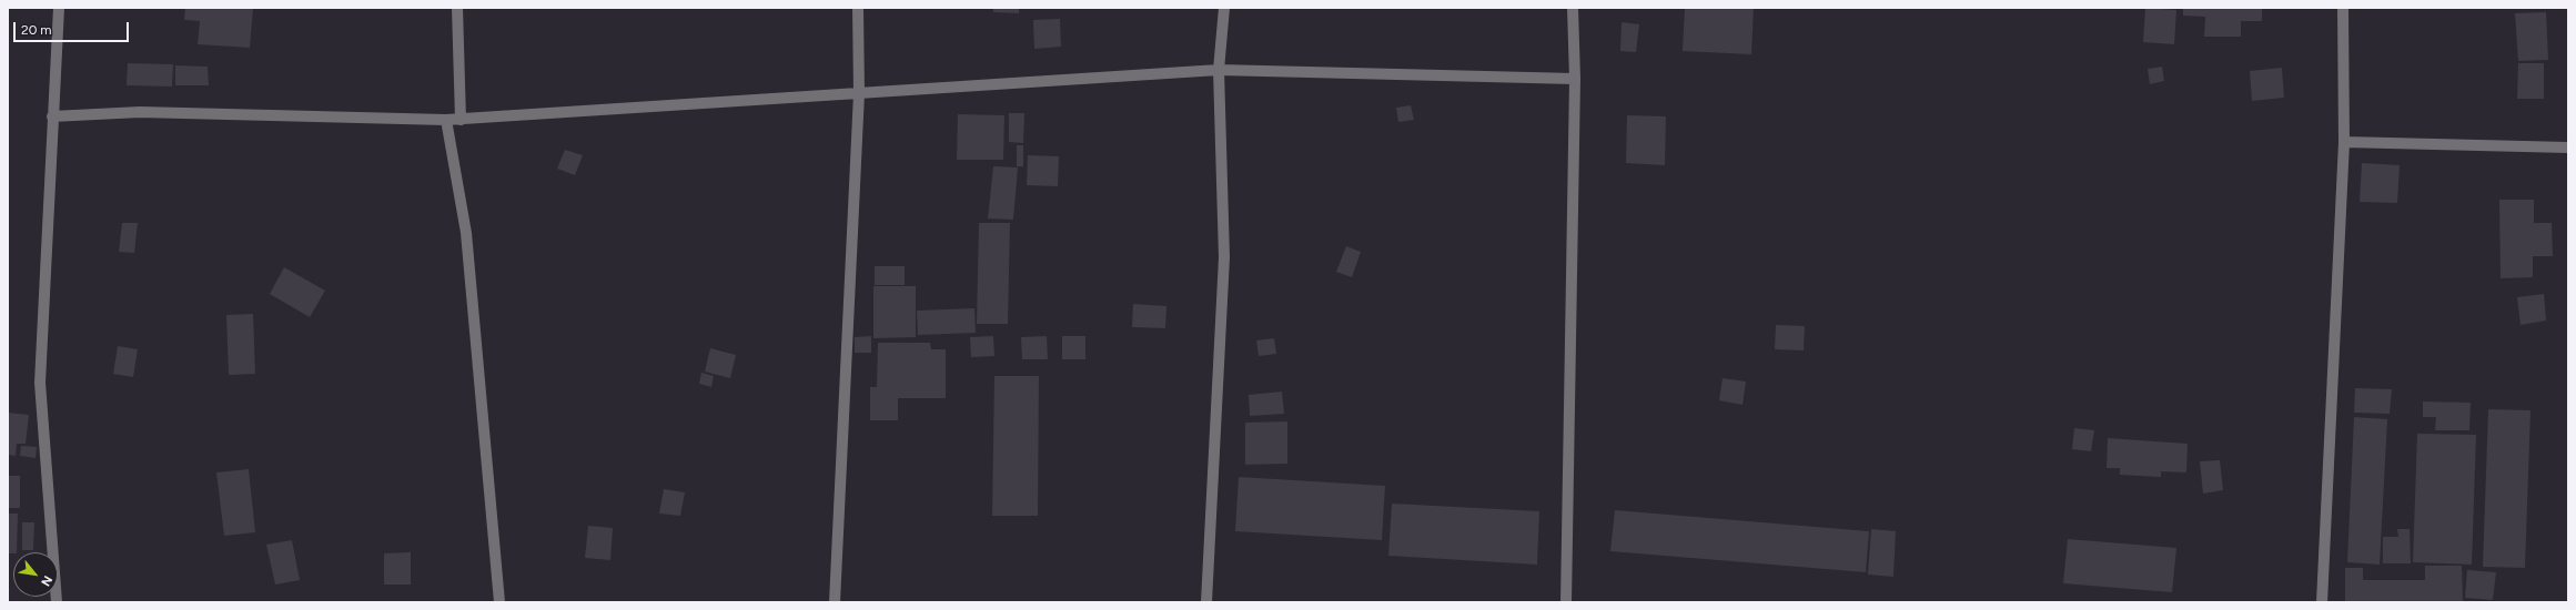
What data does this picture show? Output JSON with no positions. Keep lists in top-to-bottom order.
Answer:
{
  "scale_bar": "20 m",
  "north": "bottom right"
}
